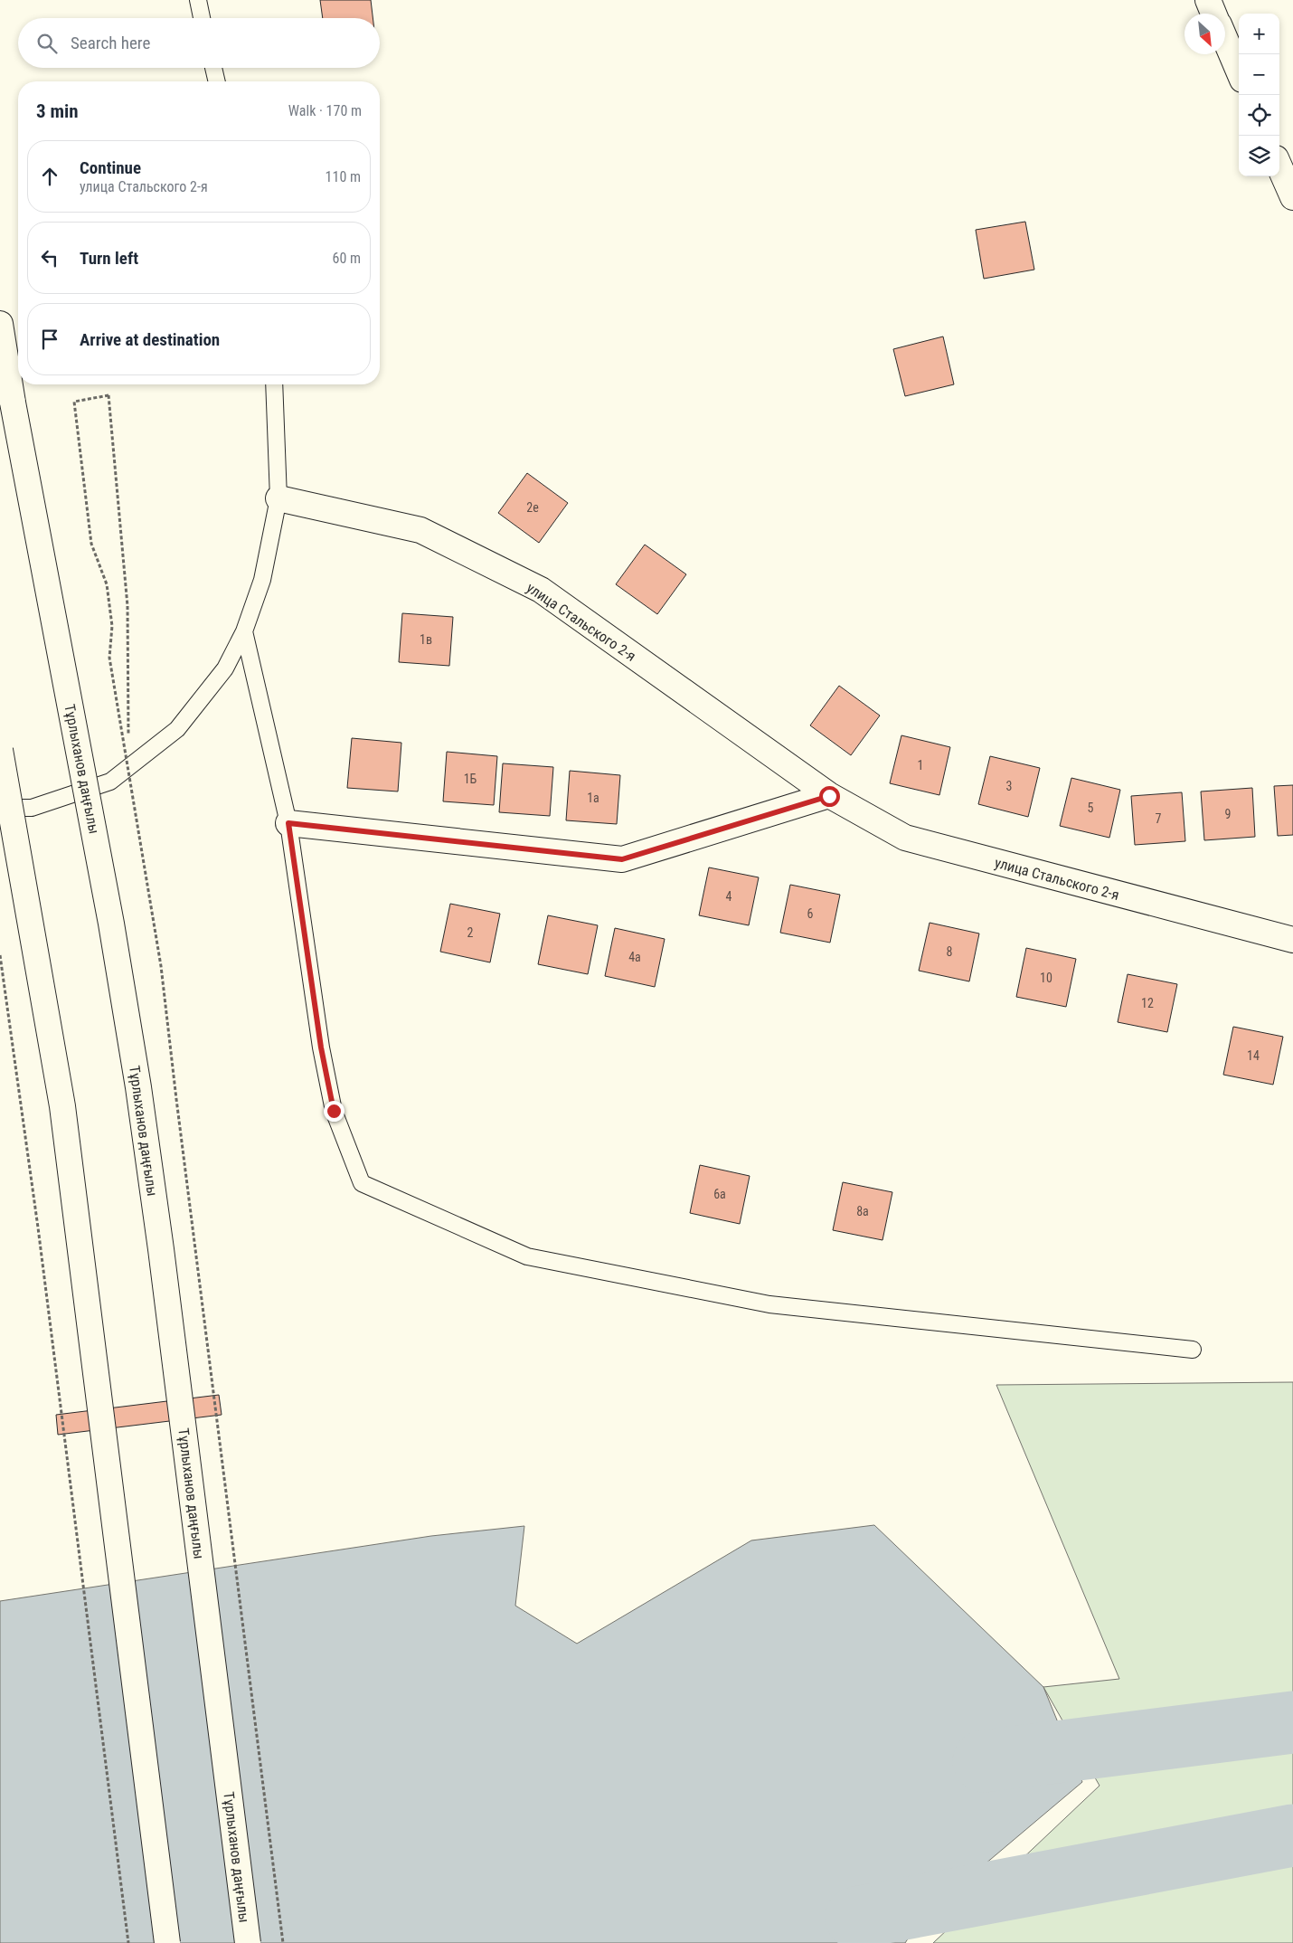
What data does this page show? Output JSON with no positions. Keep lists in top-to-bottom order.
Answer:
{
  "streets": {
    "main road": ["улица Стальского 2-я", "Тұрлыханов даңғылы"]
  },
  "house_numbers": [
    "2е",
    "1в",
    "1",
    "1Б",
    "3",
    "1а",
    "5",
    "9",
    "7",
    "4",
    "6",
    "2",
    "8",
    "4а",
    "10",
    "12",
    "14",
    "6а",
    "8а"
  ],
  "north": "bottom right",
  "page": {
    "map_buttons": ["+", "−"],
    "search": "Search here",
    "heading": ["3 min", "Walk · 170 m"],
    "list": [
      ["Continue", "улица Стальского 2-я", "110 m"],
      ["Turn left", "60 m"],
      "Arrive at destination"
    ]
  }
}
